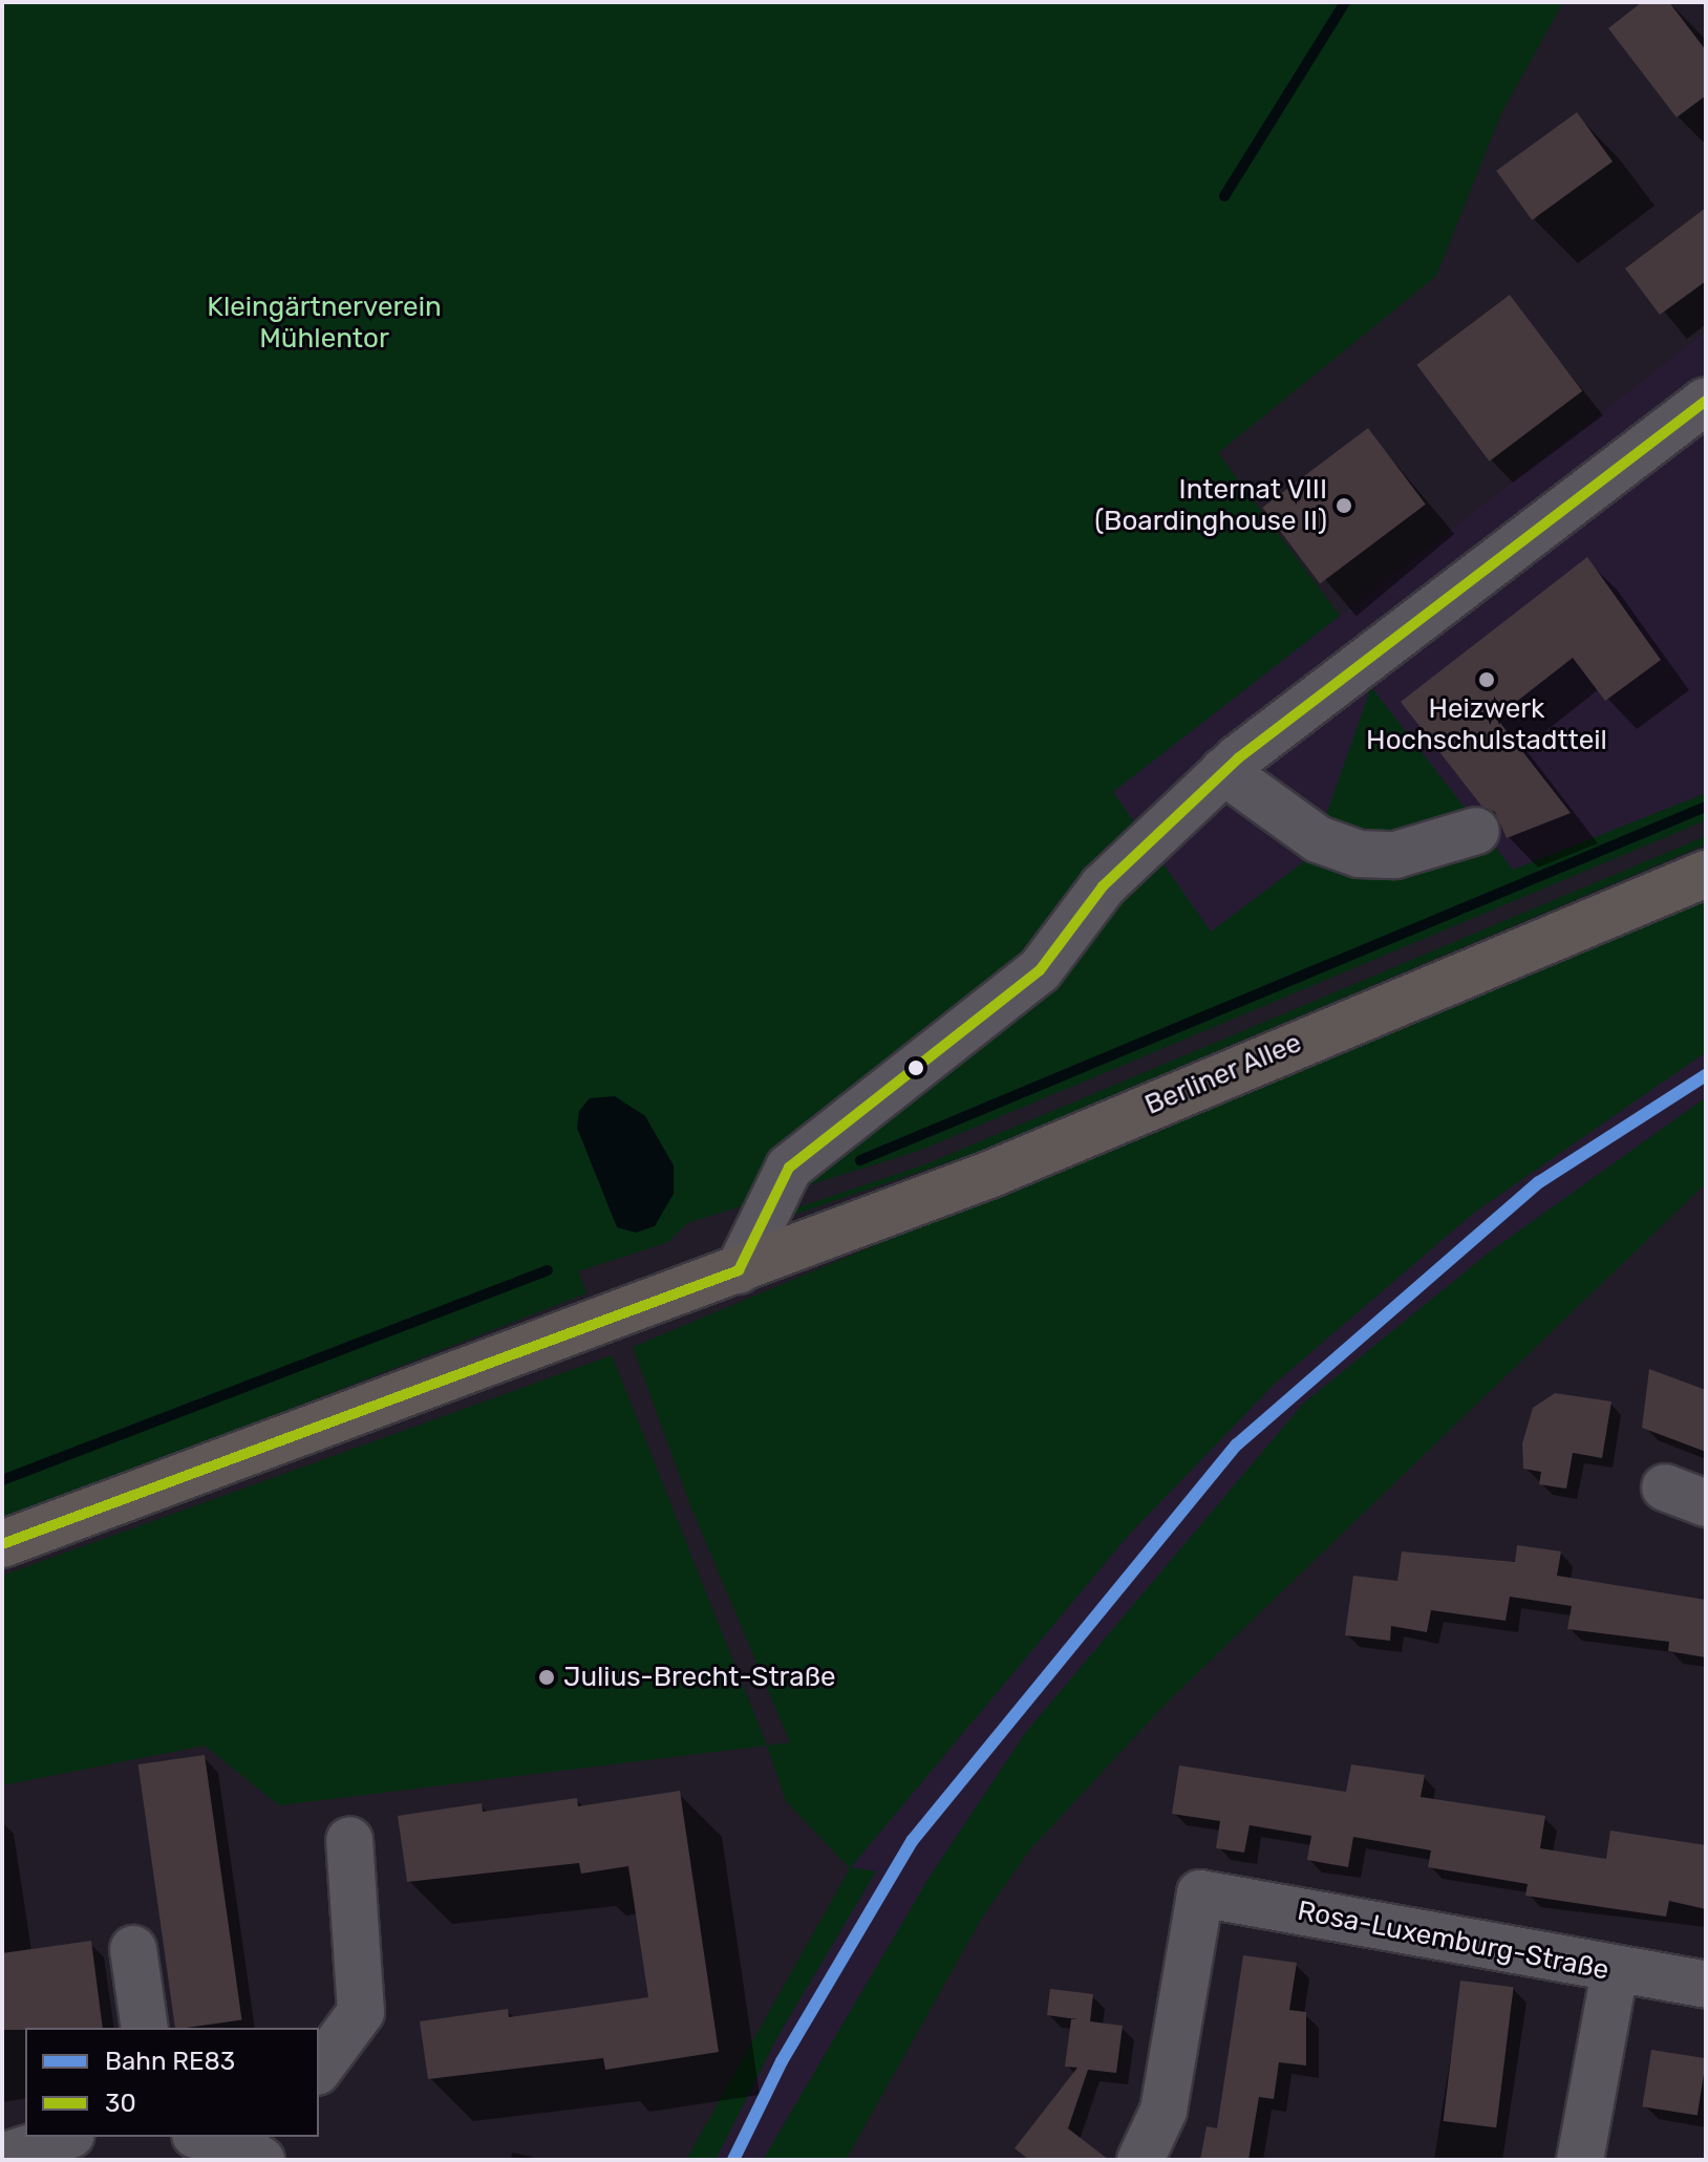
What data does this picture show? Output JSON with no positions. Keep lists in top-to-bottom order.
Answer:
{
  "streets": {
    "main road": ["Berliner Allee"],
    "street": ["Rosa-Luxemburg-Straße"]
  },
  "parks": ["Kleingärtnerverein Mühlentor"],
  "places": ["Internat VIII (Boardinghouse II)", "Heizwerk Hochschulstadtteil", "Julius-Brecht-Straße"],
  "lines": ["transit line 30", "rail line RE83"],
  "legend": ["Bahn RE83", "30"]
}
